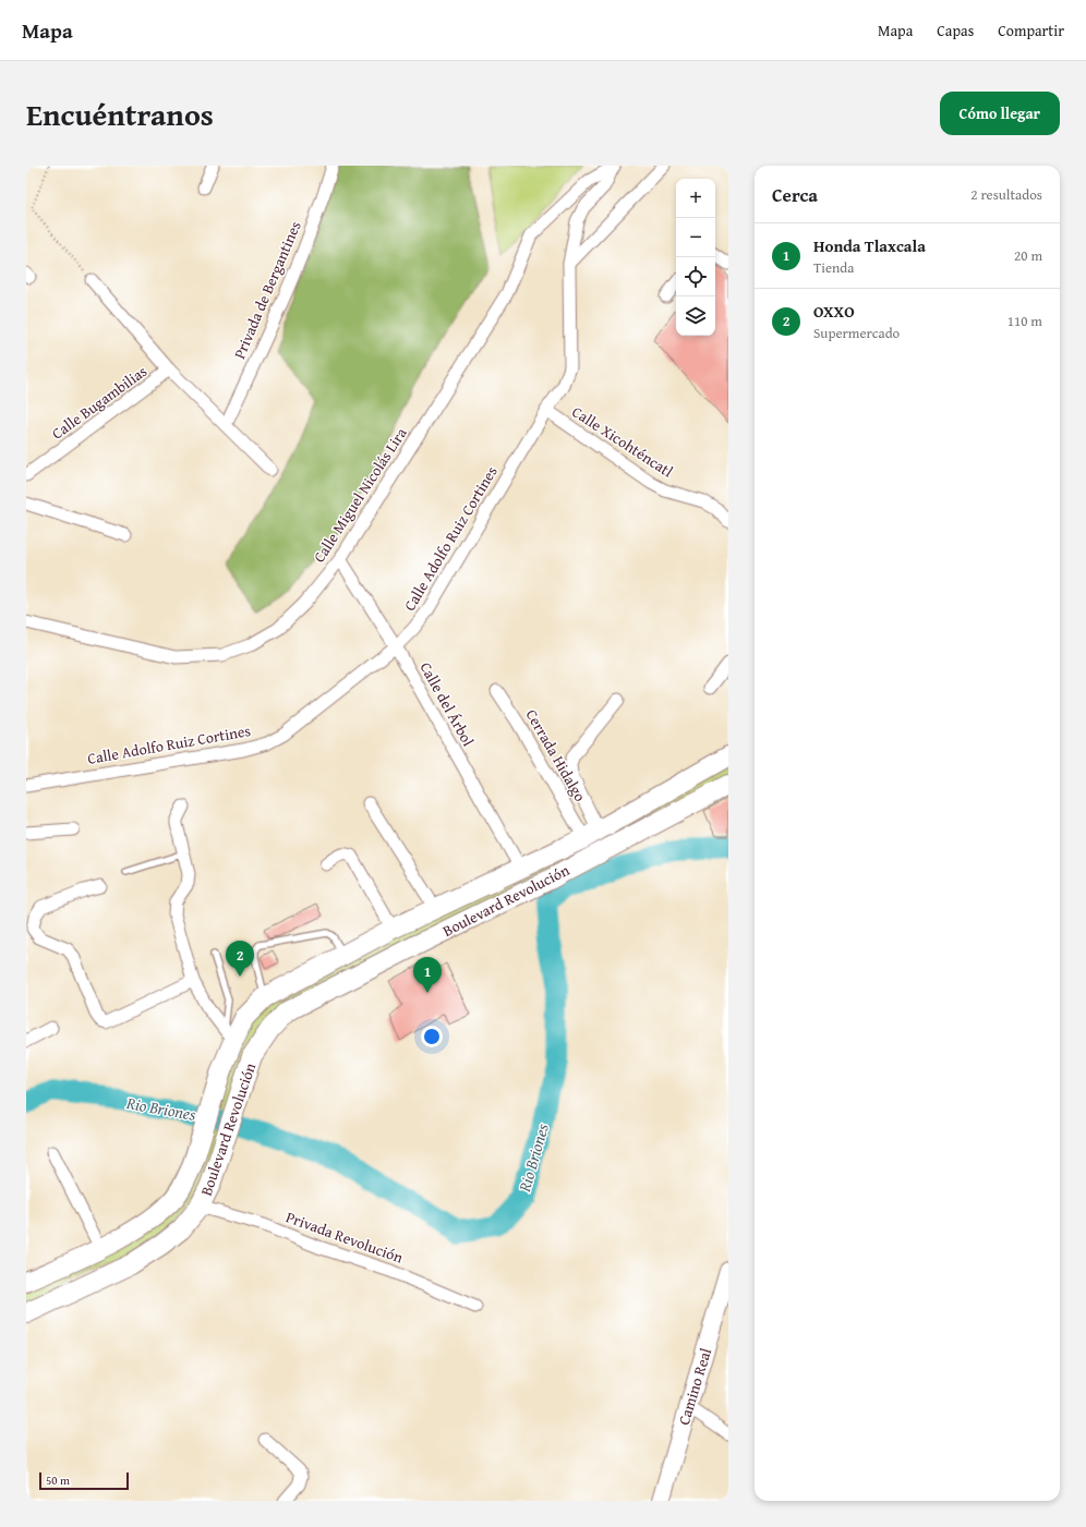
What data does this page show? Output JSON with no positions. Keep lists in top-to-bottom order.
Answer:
{
  "streets": {
    "main road": ["Boulevard Revolución", "Camino Real"],
    "street": [
      "Privada de Bergantines",
      "Calle Bugambilias",
      "Calle Xicohténcatl",
      "Calle Miguel Nicolás Lira",
      "Calle Adolfo Ruiz Cortines",
      "Calle del Árbol",
      "Cerrada Hidalgo",
      "Privada Revolución"
    ]
  },
  "crossings": [
    ["Calle Xicohténcatl", "Calle Adolfo Ruiz Cortines"],
    ["Calle Miguel Nicolás Lira", "Calle Adolfo Ruiz Cortines"],
    ["Calle Miguel Nicolás Lira", "Calle del Árbol"],
    ["Calle Adolfo Ruiz Cortines", "Calle del Árbol"],
    ["Calle del Árbol", "Boulevard Revolución"],
    ["Cerrada Hidalgo", "Boulevard Revolución"],
    ["Boulevard Revolución", "Privada Revolución"]
  ],
  "water": ["Rio Briones"],
  "scale_bar": "50 m",
  "page": {
    "header": "Mapa",
    "nav": ["Mapa", "Capas", "Compartir"],
    "title": "Encuéntranos",
    "buttons": "Cómo llegar",
    "heading": ["Cerca", "2 resultados"],
    "map_buttons": ["+", "−"],
    "list": [
      {
        "mark": "1",
        "name": "Honda Tlaxcala",
        "note": "Tienda",
        "value": "20 m"
      },
      {
        "mark": "2",
        "name": "OXXO",
        "note": "Supermercado",
        "value": "110 m"
      }
    ],
    "pins": ["2", "1"],
    "scale": "50 m"
  }
}
